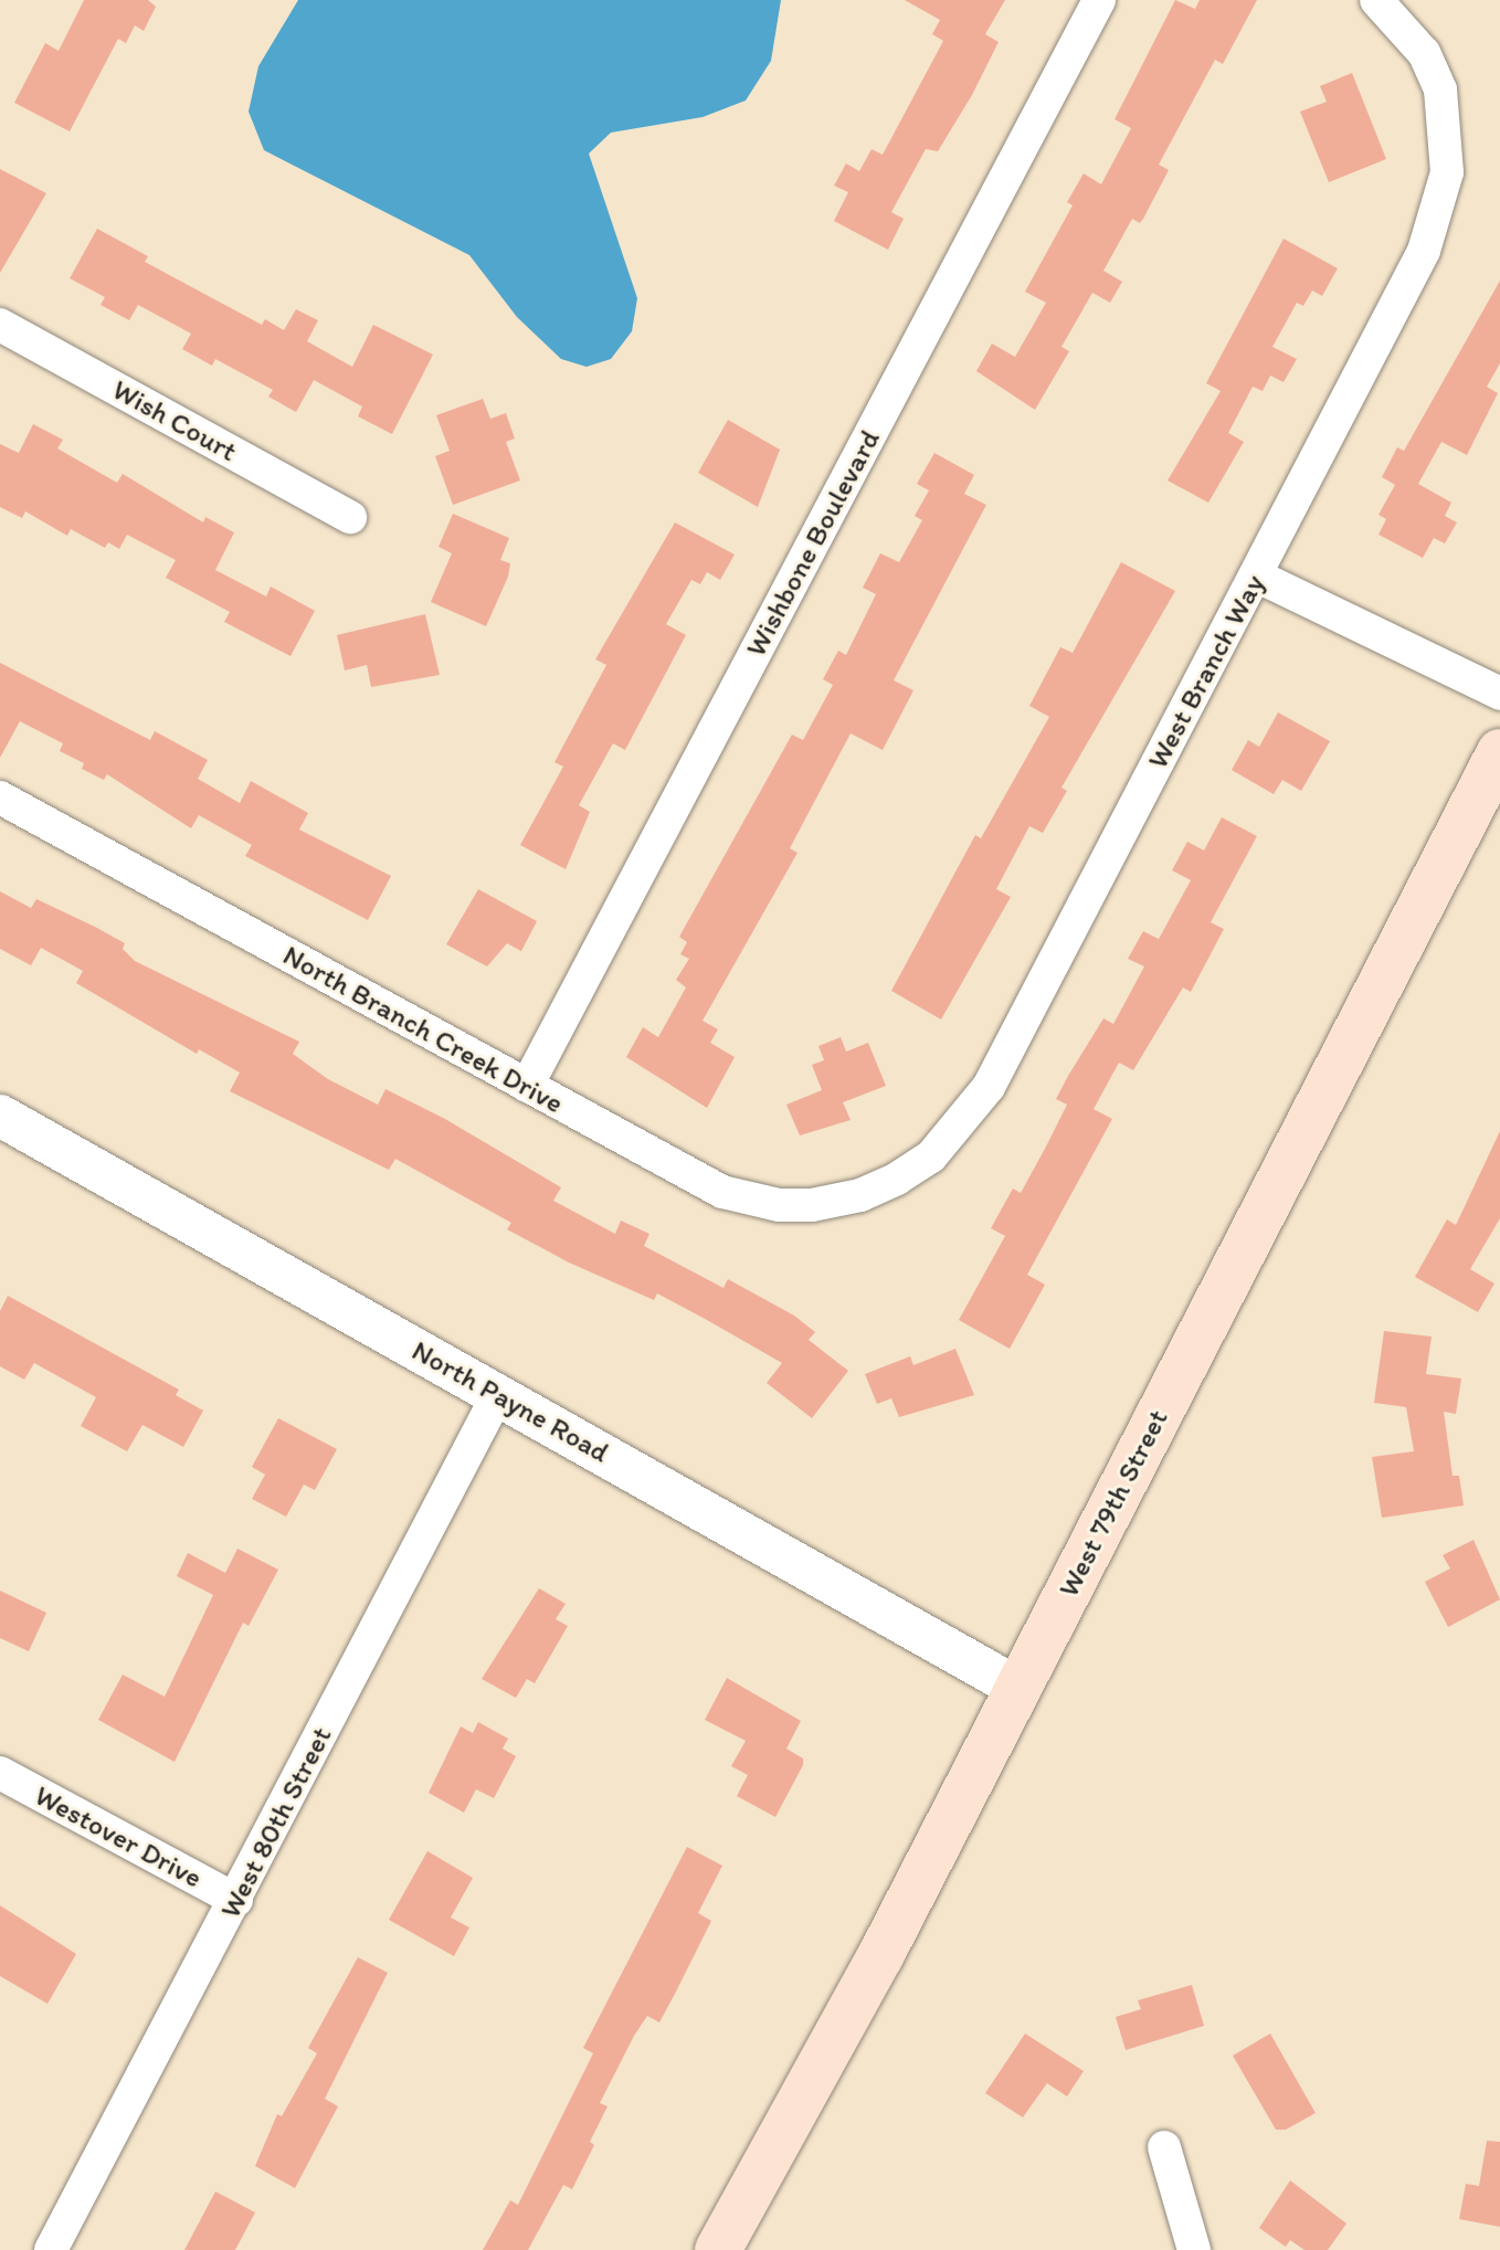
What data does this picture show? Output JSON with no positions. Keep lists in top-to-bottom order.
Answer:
{
  "streets": {
    "main road": ["West 79th Street"],
    "street": [
      "Wish Court",
      "Wishbone Boulevard",
      "West Branch Way",
      "North Branch Creek Drive",
      "North Payne Road",
      "West 80th Street",
      "Westover Drive"
    ]
  },
  "crossings": [
    ["Wishbone Boulevard", "North Branch Creek Drive"],
    ["West Branch Way", "North Branch Creek Drive"],
    ["North Payne Road", "West 79th Street"],
    ["North Payne Road", "West 80th Street"],
    ["West 80th Street", "Westover Drive"]
  ]
}
